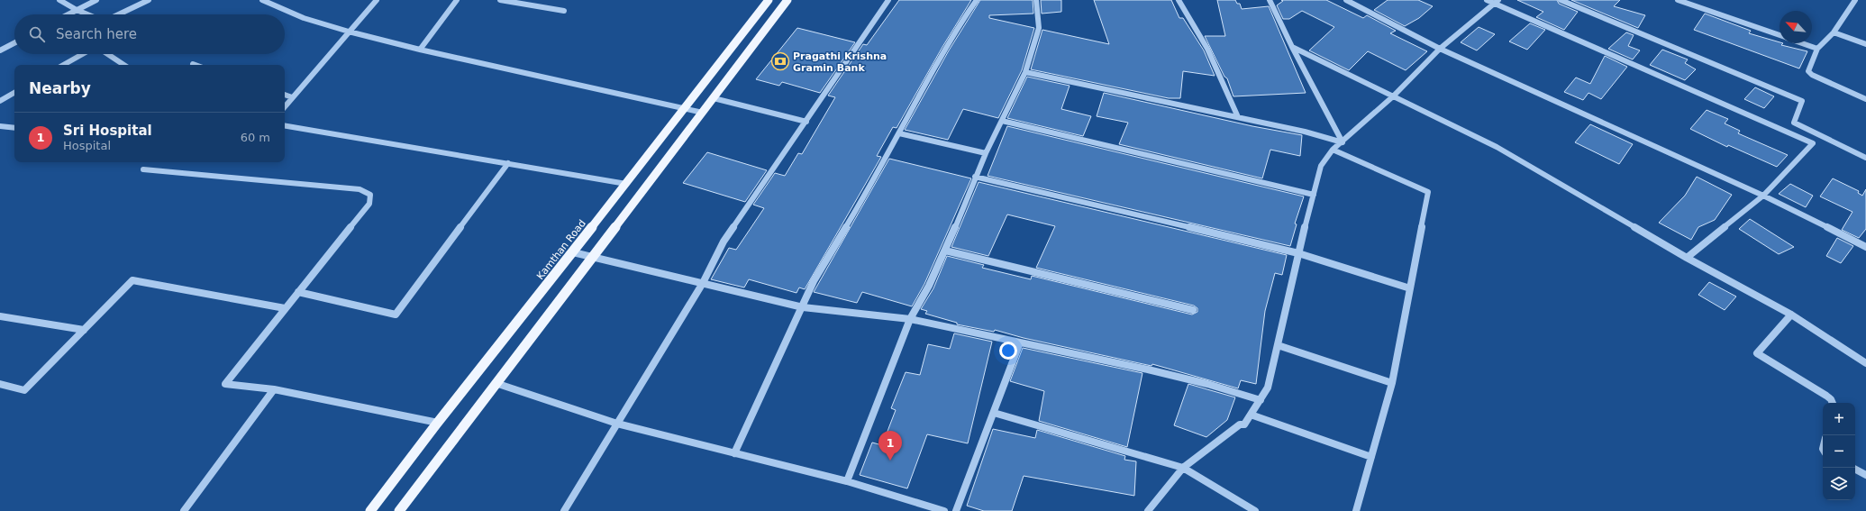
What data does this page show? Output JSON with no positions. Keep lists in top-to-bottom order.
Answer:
{
  "streets": {
    "main road": ["Kamthan Road"]
  },
  "places": {
    "bank": ["Pragathi Krishna Gramin Bank"]
  },
  "north": "top left",
  "page": {
    "search": "Search here",
    "heading": "Nearby",
    "list": [
      {
        "mark": "1",
        "name": "Sri Hospital",
        "note": "Hospital",
        "value": "60 m"
      }
    ],
    "map_buttons": ["+", "−"],
    "pins": "1"
  }
}
